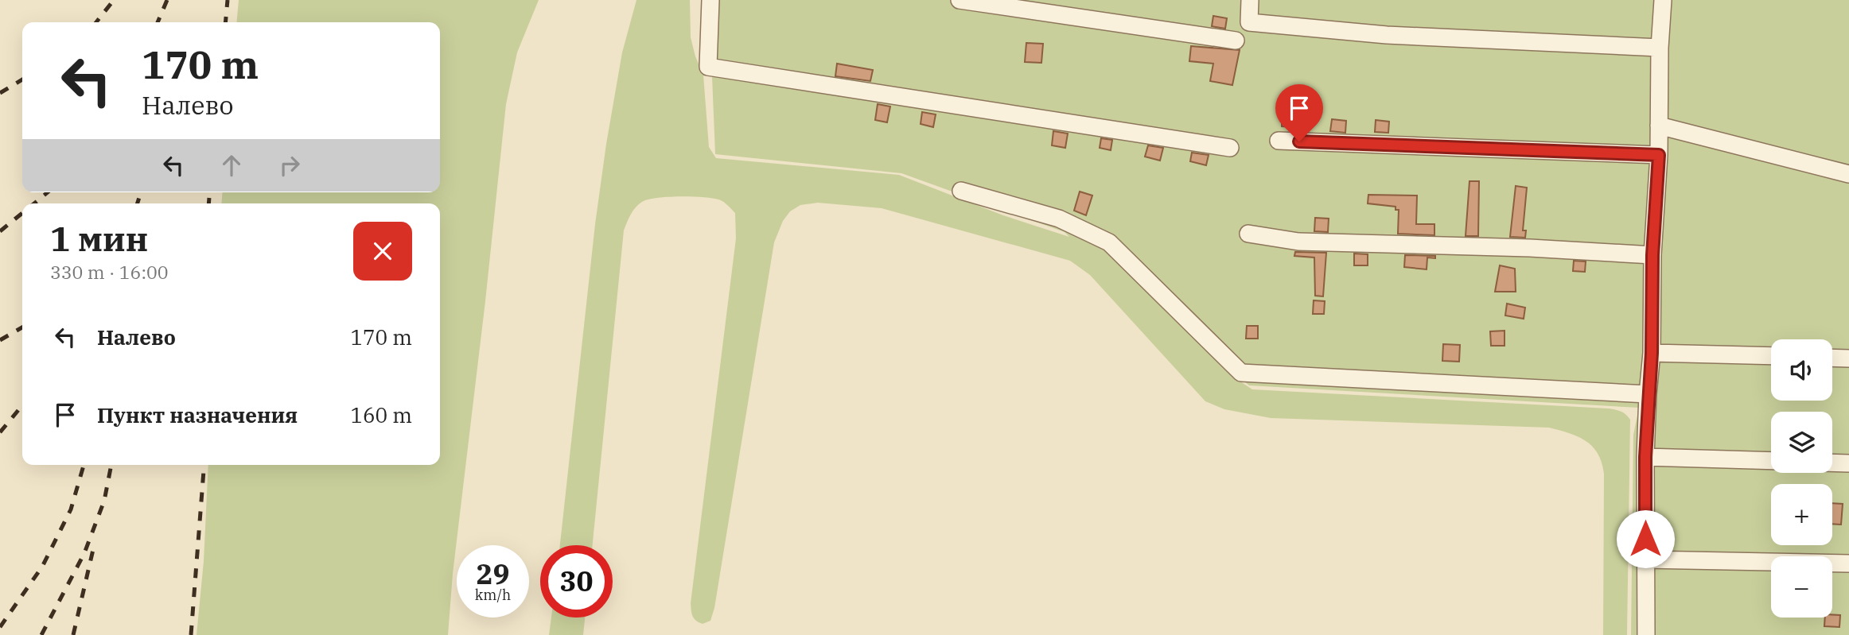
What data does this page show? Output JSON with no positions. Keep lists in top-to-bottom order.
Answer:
{
  "page": {
    "turn": ["170 m", "Налево"],
    "heading": ["1 мин", "330 m · 16:00"],
    "list": [
      {
        "name": "Налево",
        "value": "170 m"
      },
      {
        "name": "Пункт назначения",
        "value": "160 m"
      }
    ],
    "map_buttons": ["+", "−"],
    "speed": "29 km/h",
    "limit": "30"
  }
}
